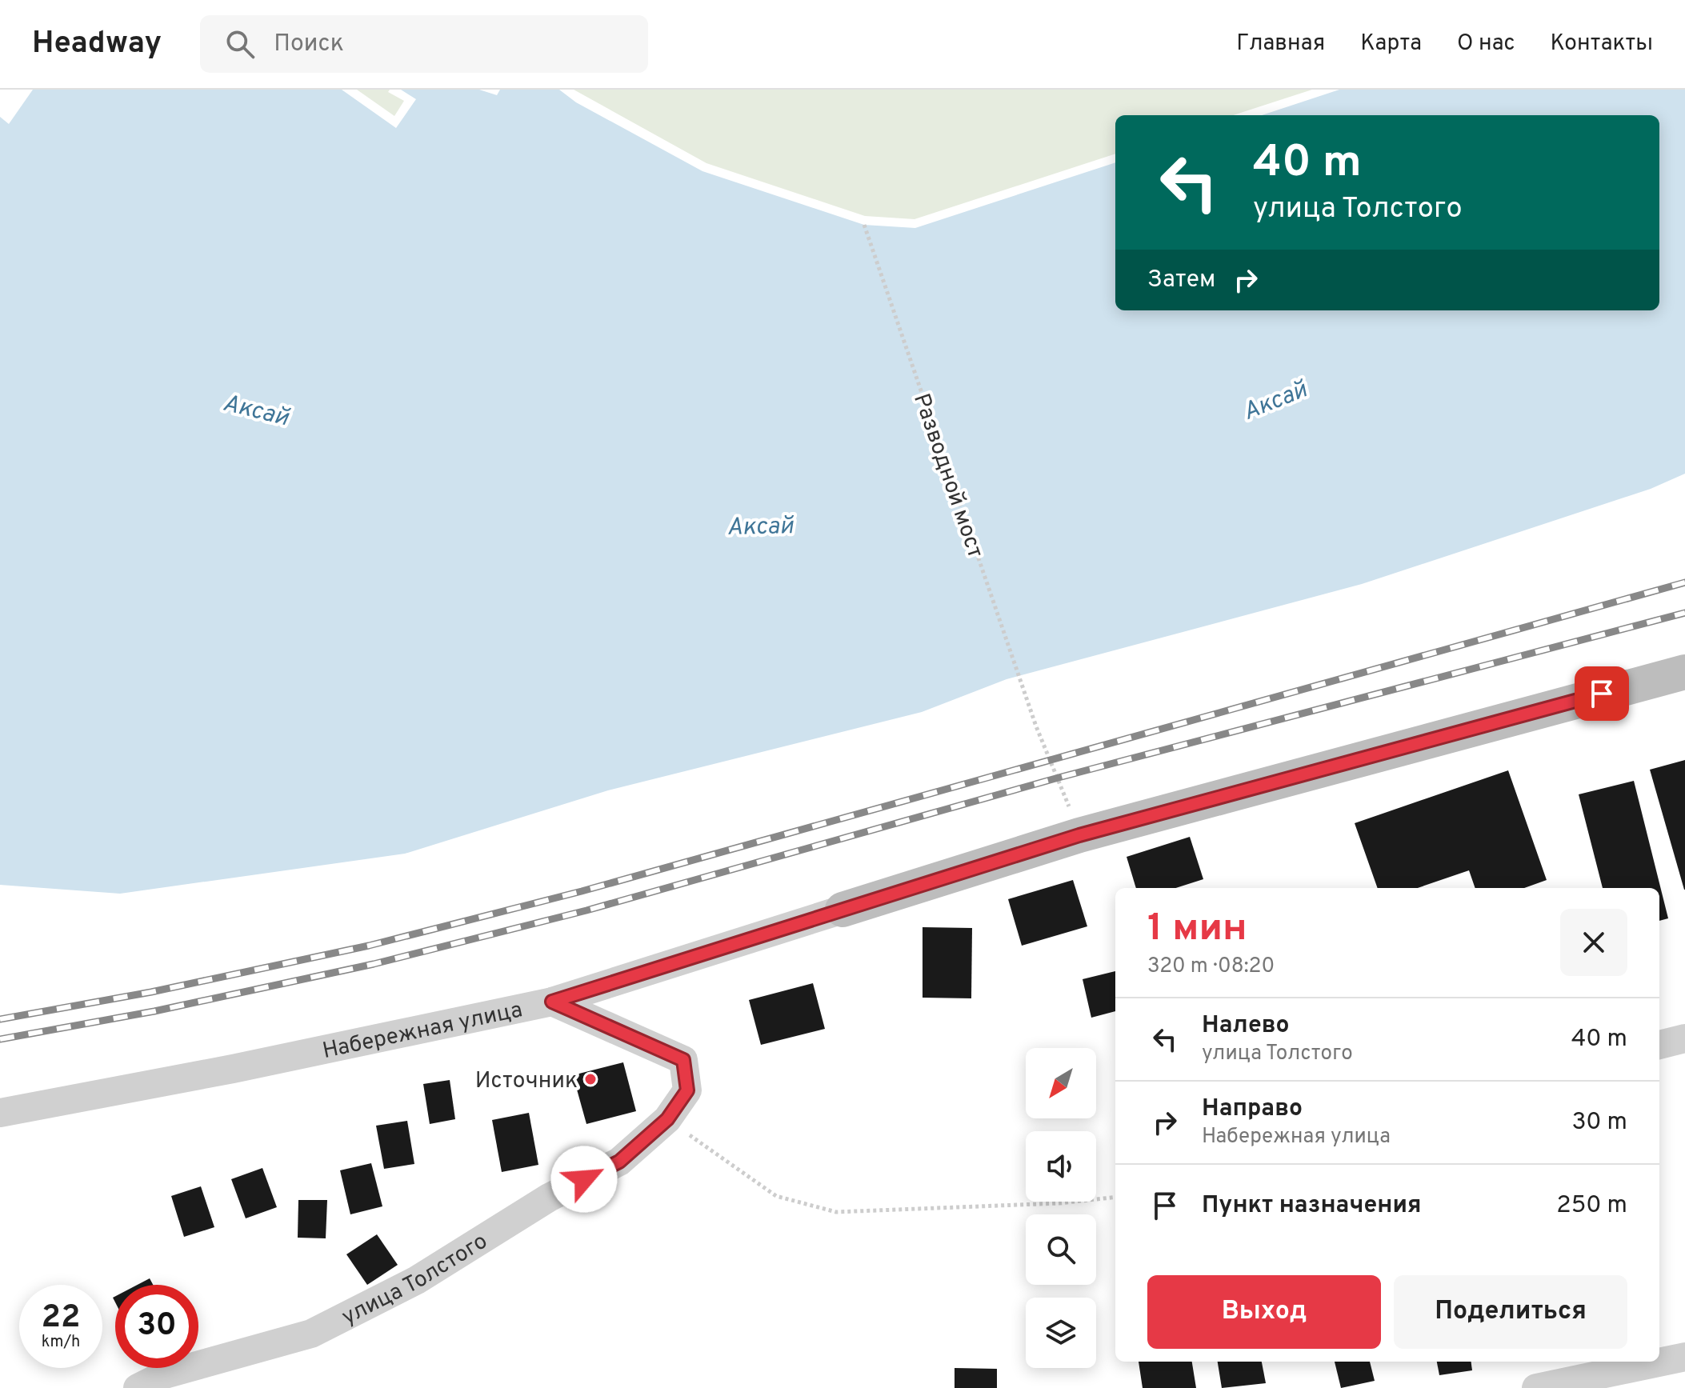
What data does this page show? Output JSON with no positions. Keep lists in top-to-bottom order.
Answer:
{
  "streets": {
    "street": ["Набережная улица", "улица Толстого"],
    "path": ["Разводной мост"]
  },
  "crossings": [
    ["Разводной мост", "Набережная улица"],
    ["Набережная улица", "улица Толстого"]
  ],
  "water": ["Аксай"],
  "places": ["Источник"],
  "north": "bottom left",
  "page": {
    "header": "Headway",
    "search": "Поиск",
    "nav": [
      "Главная",
      "Карта",
      "О нас",
      "Контакты"
    ],
    "turn": ["40 m", "улица Толстого"],
    "then": "Затем",
    "heading": ["1 мин", "320 m · 08:20"],
    "list": [
      {
        "name": "Налево",
        "note": "улица Толстого",
        "value": "40 m"
      },
      {
        "name": "Направо",
        "note": "Набережная улица",
        "value": "30 m"
      },
      {
        "name": "Пункт назначения",
        "value": "250 m"
      }
    ],
    "buttons": ["Выход", "Поделиться"],
    "speed": "22 km/h",
    "limit": "30"
  }
}
